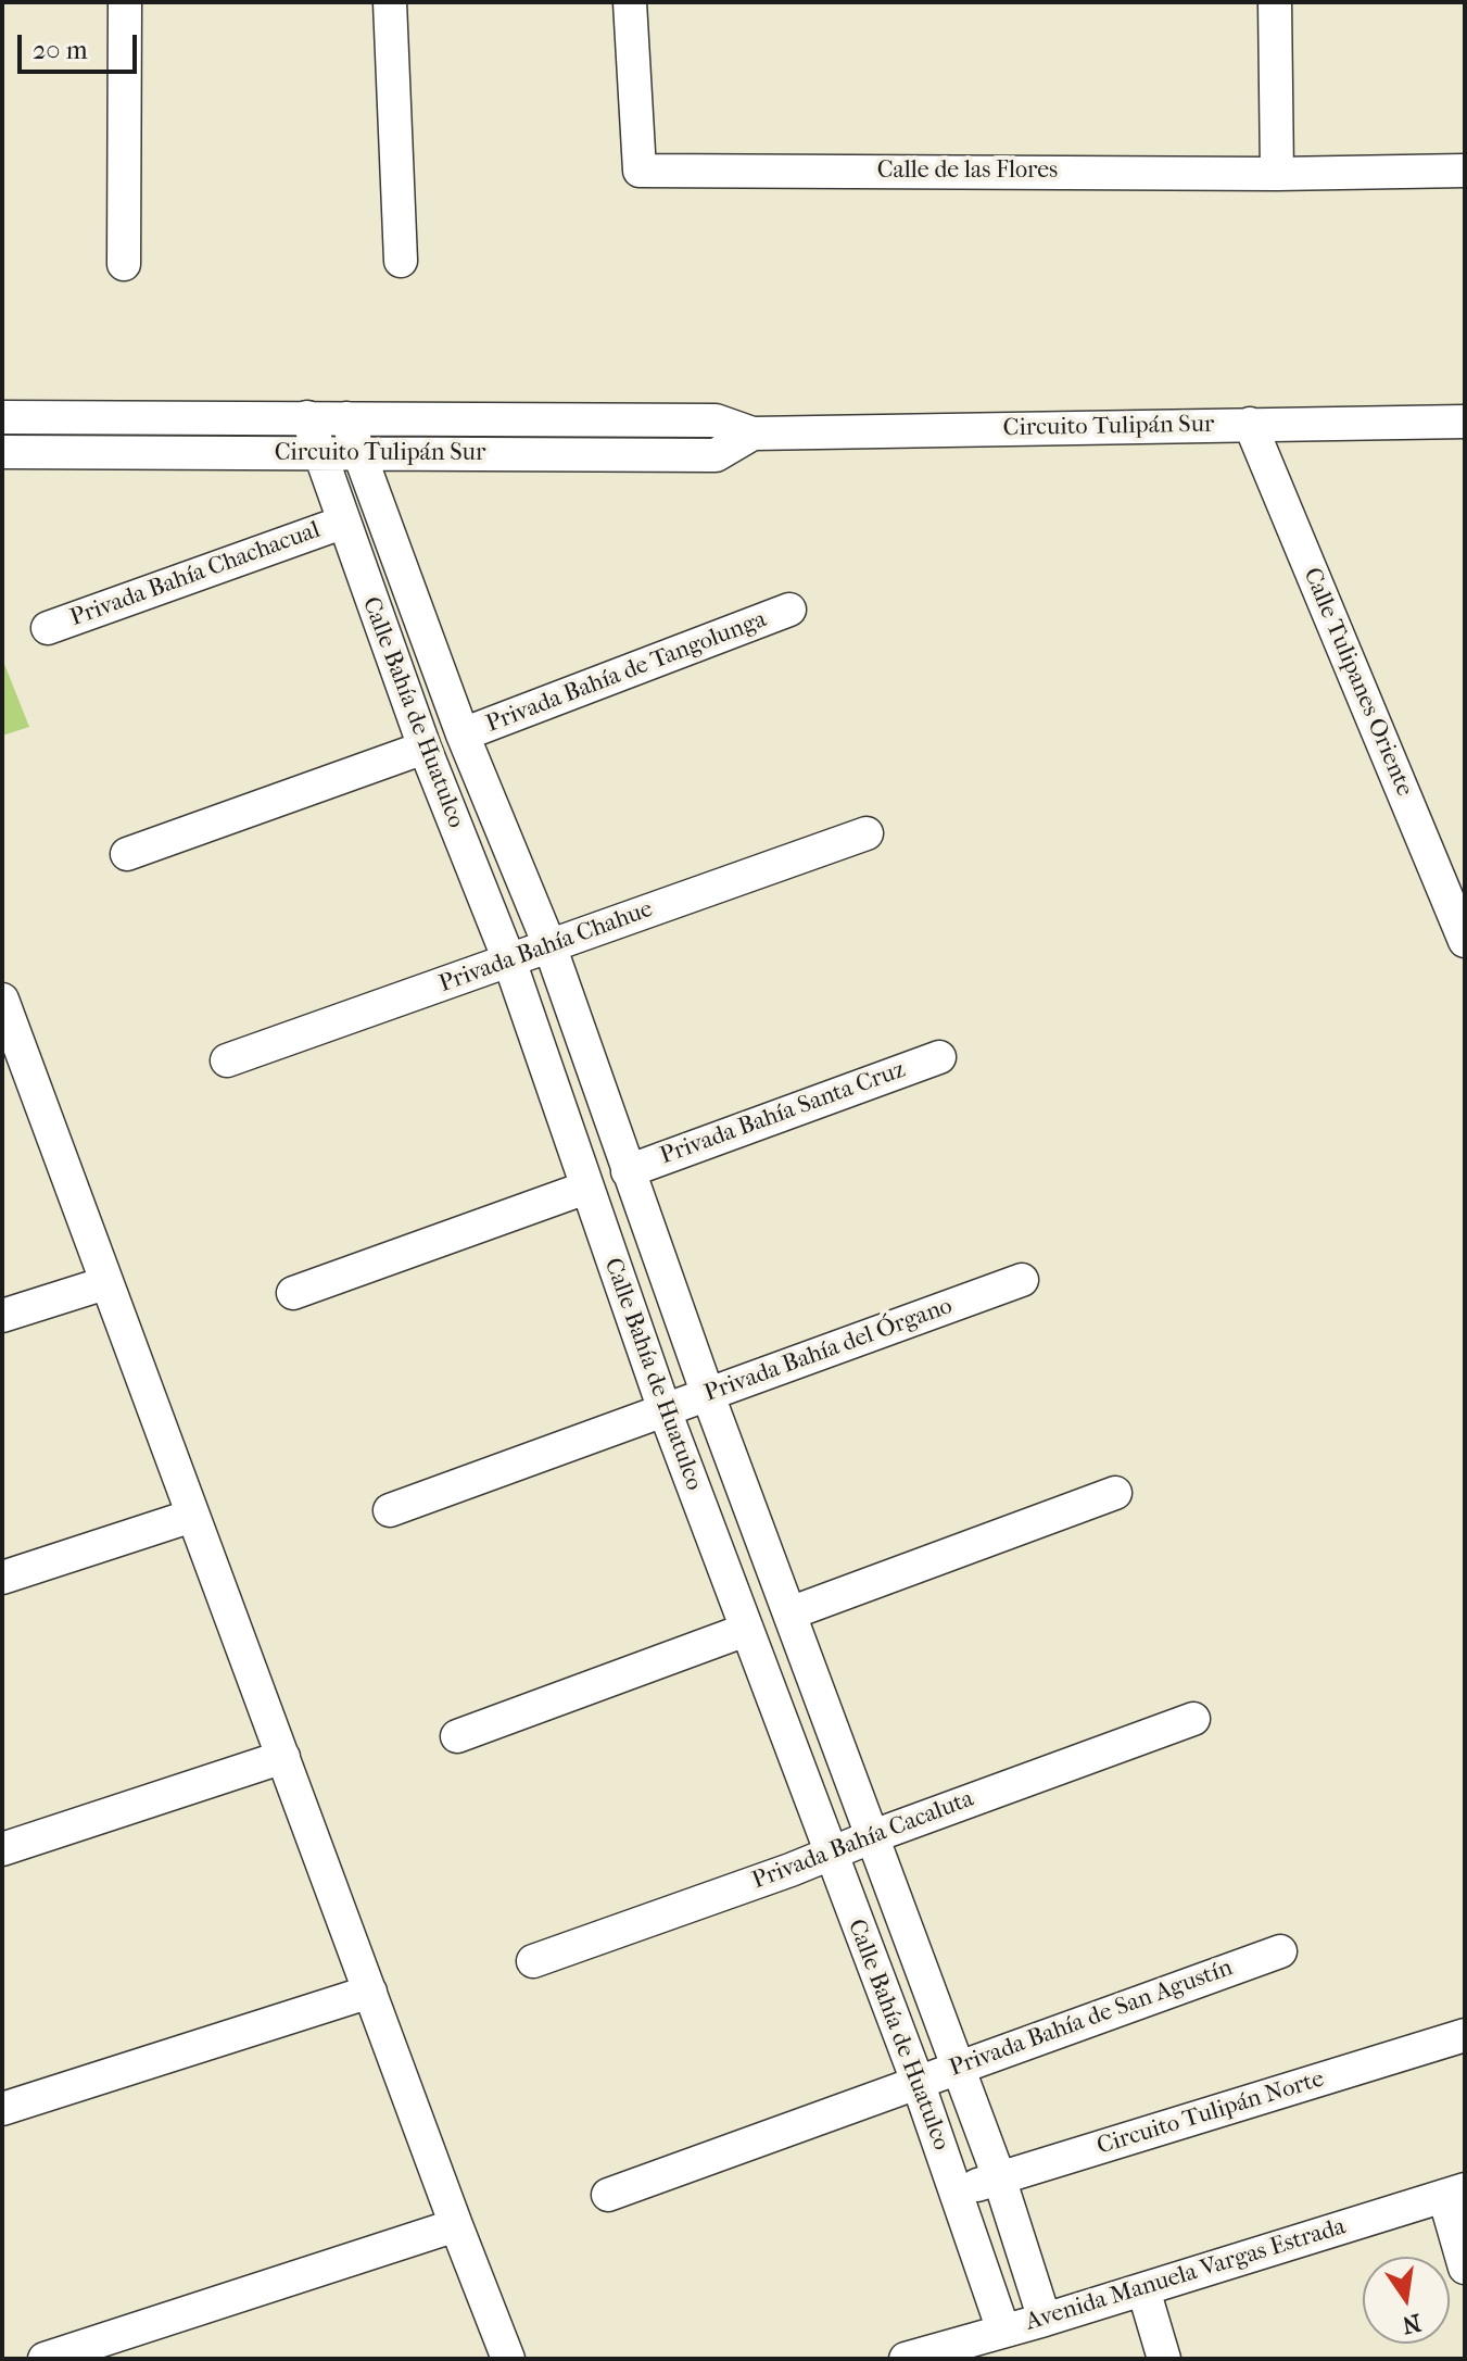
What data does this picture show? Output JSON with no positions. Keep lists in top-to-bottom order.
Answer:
{
  "streets": {
    "street": [
      "Calle de las Flores",
      "Circuito Tulipán Sur",
      "Privada Bahía Chachacual",
      "Privada Bahía de Tangolunga",
      "Calle Tulipanes Oriente",
      "Calle Bahía de Huatulco",
      "Privada Bahía Chahue",
      "Privada Bahía Santa Cruz",
      "Privada Bahía del Órgano",
      "Privada Bahía Cacaluta",
      "Privada Bahía de San Agustín",
      "Circuito Tulipán Norte",
      "Avenida Manuela Vargas Estrada"
    ]
  },
  "crossings": [
    ["Circuito Tulipán Sur", "Calle Tulipanes Oriente"],
    ["Circuito Tulipán Sur", "Calle Bahía de Huatulco"],
    ["Privada Bahía Chachacual", "Calle Bahía de Huatulco"],
    ["Privada Bahía de Tangolunga", "Calle Bahía de Huatulco"],
    ["Calle Bahía de Huatulco", "Privada Bahía Chahue"],
    ["Calle Bahía de Huatulco", "Privada Bahía Santa Cruz"],
    ["Calle Bahía de Huatulco", "Privada Bahía del Órgano"],
    ["Calle Bahía de Huatulco", "Privada Bahía Cacaluta"],
    ["Calle Bahía de Huatulco", "Privada Bahía de San Agustín"],
    ["Calle Bahía de Huatulco", "Circuito Tulipán Norte"],
    ["Calle Bahía de Huatulco", "Avenida Manuela Vargas Estrada"]
  ],
  "scale_bar": "20 m",
  "north": "bottom"
}
